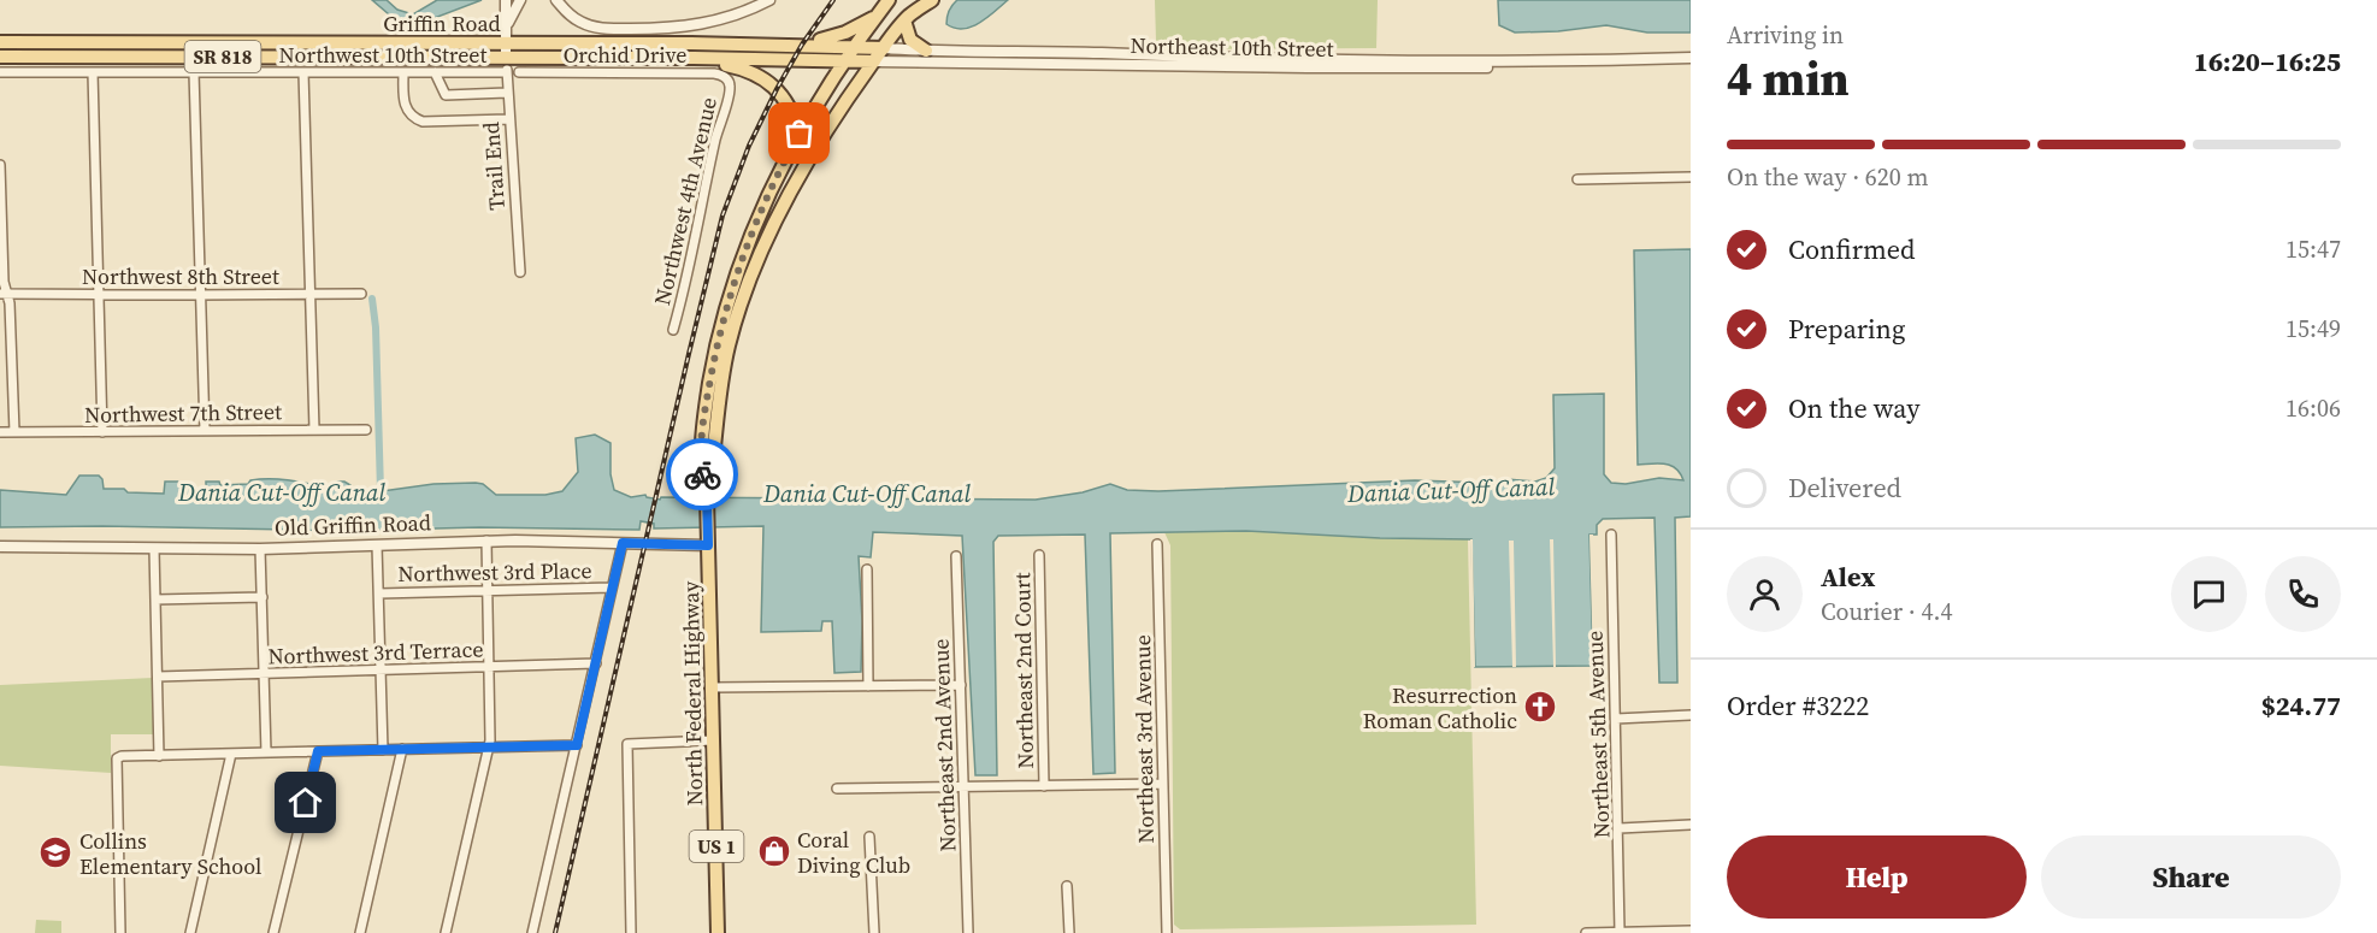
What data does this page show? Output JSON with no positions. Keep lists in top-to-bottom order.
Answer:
{
  "streets": {
    "main road": [
      "Griffin Road",
      "SR 818",
      "North Federal Highway",
      "US 1"
    ],
    "street": [
      "Northeast 10th Street",
      "Northwest 10th Street",
      "Orchid Drive",
      "Trail End",
      "Northwest 4th Avenue",
      "Northwest 8th Street",
      "Northwest 7th Street",
      "Old Griffin Road",
      "Northwest 3rd Place",
      "Northwest 3rd Terrace",
      "Northeast 2nd Court",
      "Northeast 5th Avenue",
      "Northeast 3rd Avenue",
      "Northeast 2nd Avenue"
    ]
  },
  "crossings": [
    ["Griffin Road", "Northeast 10th Street"],
    ["Griffin Road", "Trail End"],
    ["Griffin Road", "North Federal Highway"],
    ["Northeast 10th Street", "North Federal Highway"],
    ["Northwest 10th Street", "Trail End"],
    ["Orchid Drive", "Northwest 4th Avenue"],
    ["Old Griffin Road", "North Federal Highway"]
  ],
  "water": ["Dania Cut-Off Canal"],
  "places": {
    "church": ["Resurrection Roman Catholic"],
    "shop": ["Coral Diving Club"],
    "school or university": ["Collins Elementary School"]
  },
  "page": {
    "heading": ["4 min", "Arriving in", "16:20–16:25"],
    "panel": [
      "Alex",
      "Courier · 4.4",
      "Order #3222",
      "$24.77"
    ],
    "bar": "On the way · 620 m",
    "list": [
      ["Confirmed", "15:47"],
      ["Preparing", "15:49"],
      ["On the way", "16:06"],
      "Delivered"
    ],
    "buttons": ["Help", "Share"]
  }
}
